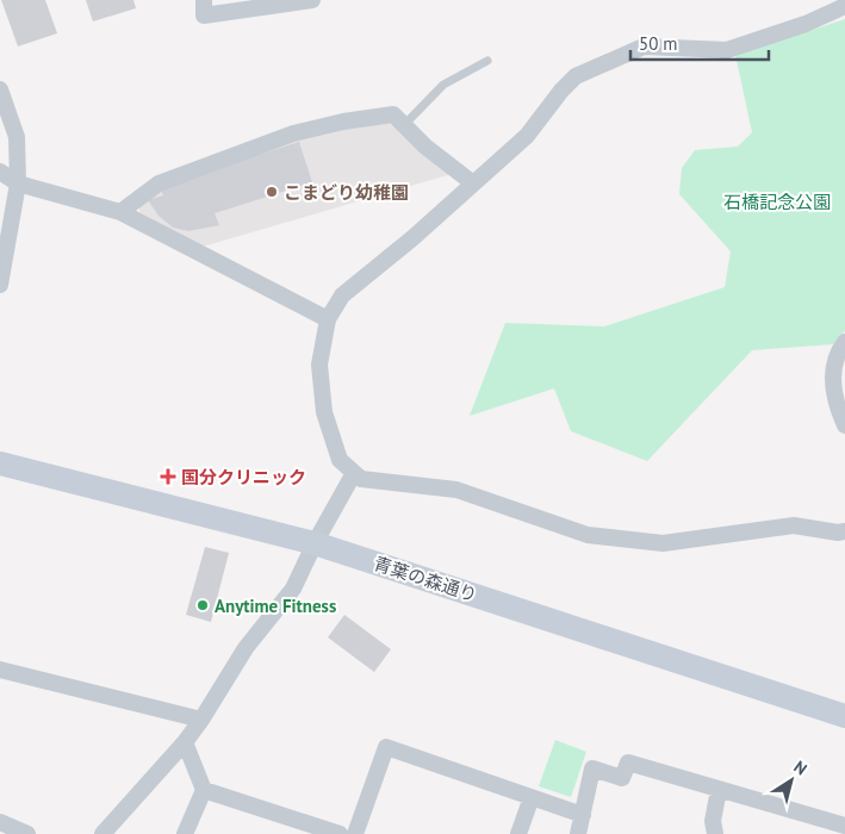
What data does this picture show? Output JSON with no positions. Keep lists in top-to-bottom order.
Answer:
{
  "streets": {
    "street": ["青葉の森通り"]
  },
  "parks": ["石橋記念公園"],
  "places": {
    "other": ["こまどり幼稚園", "Anytime Fitness"],
    "health": ["国分クリニック"]
  },
  "scale_bar": "50 m",
  "north": "top right"
}
